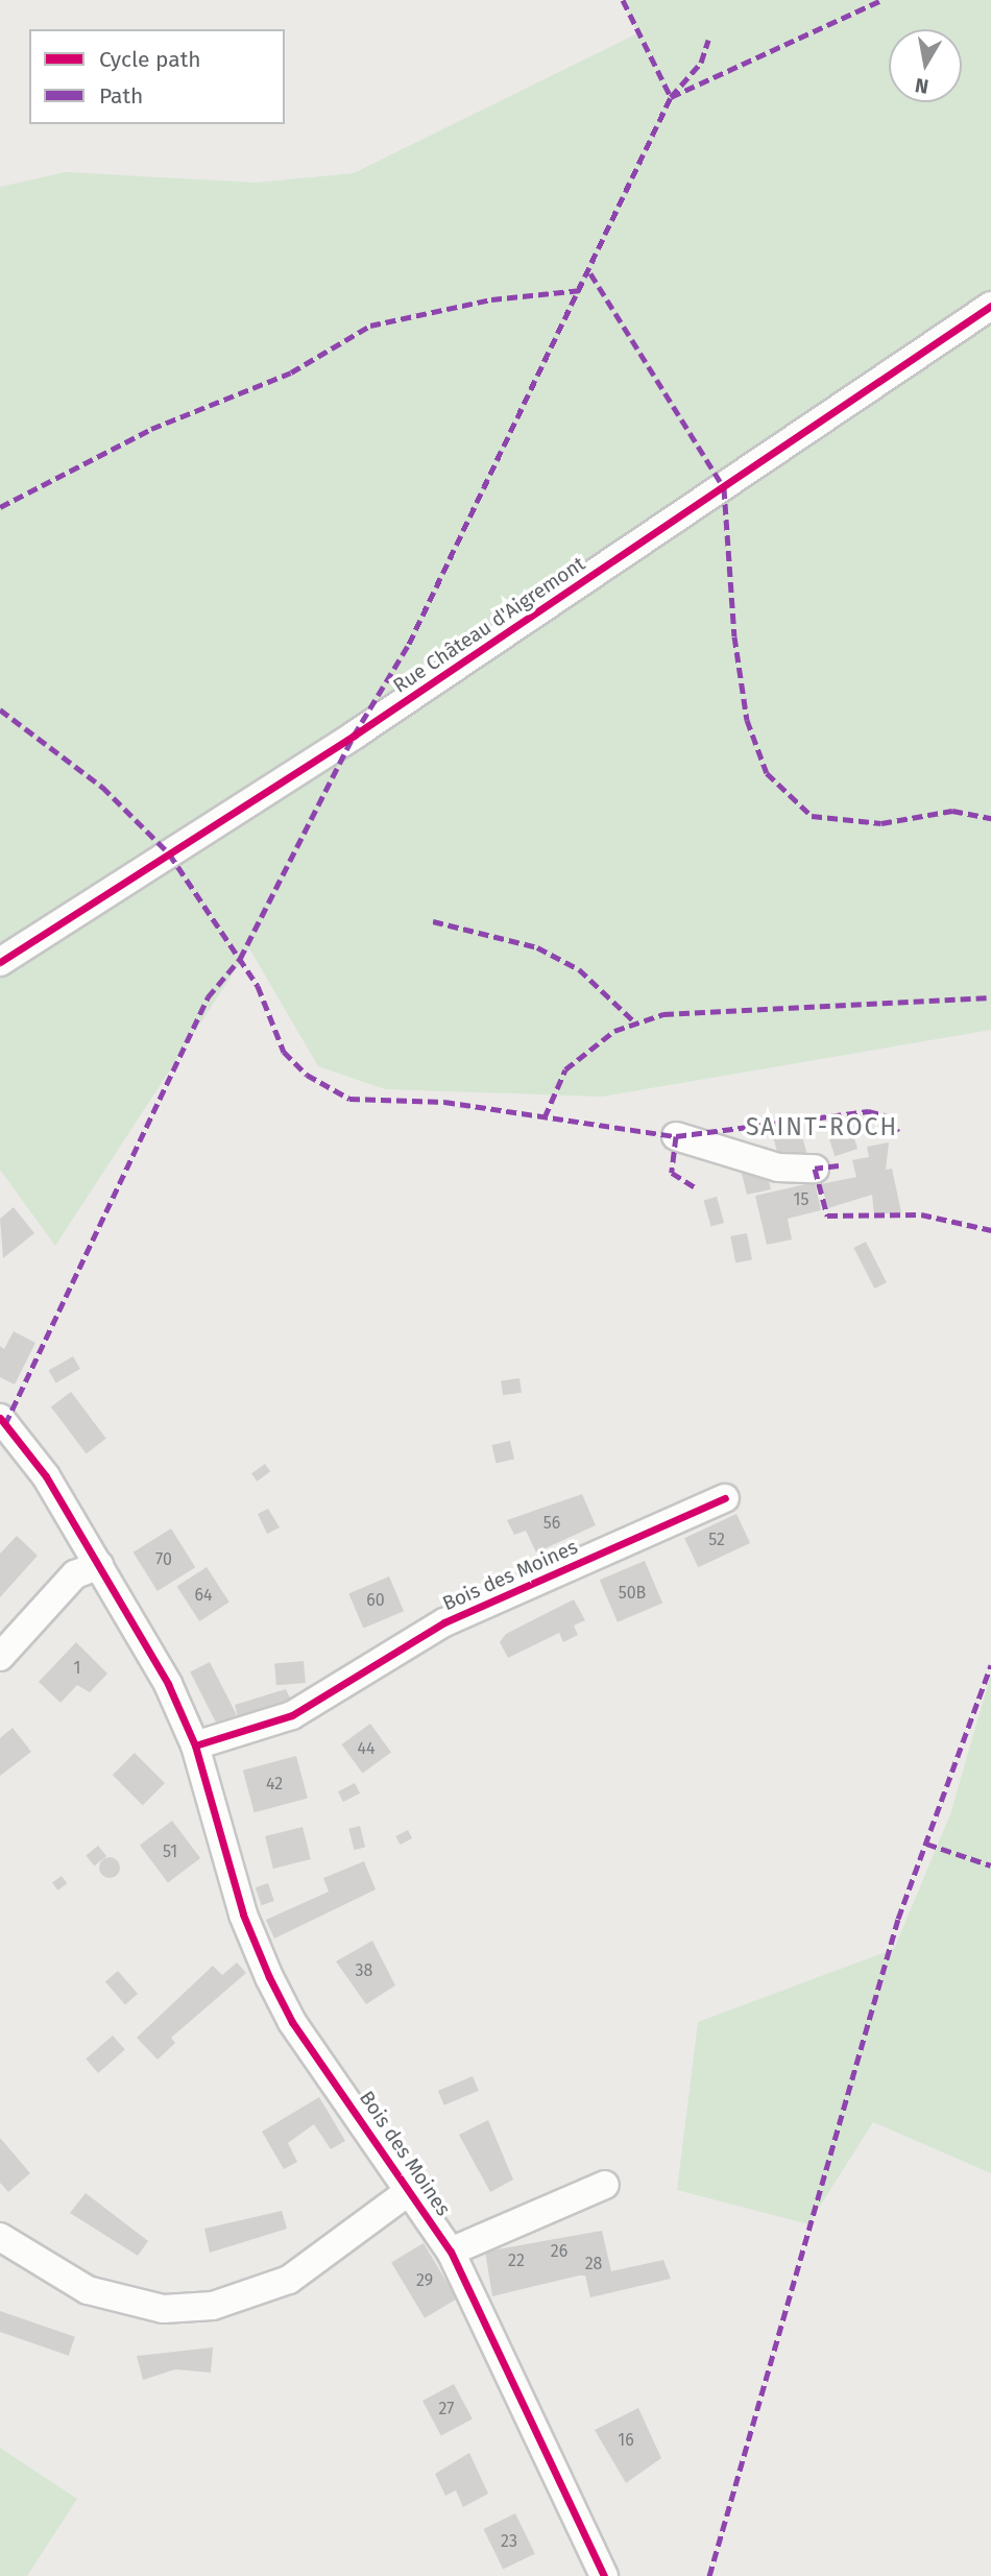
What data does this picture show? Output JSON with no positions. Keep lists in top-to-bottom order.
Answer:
{
  "streets": {
    "street": ["Rue Château d'Aigremont", "Bois des Moines"]
  },
  "districts": ["SAINT-ROCH"],
  "house_numbers": [
    "15",
    "56",
    "52",
    "70",
    "50B",
    "64",
    "60",
    "1",
    "44",
    "42",
    "51",
    "38",
    "26",
    "22",
    "28",
    "29",
    "27",
    "16",
    "23"
  ],
  "legend": ["Cycle path", "Path"],
  "north": "bottom"
}
